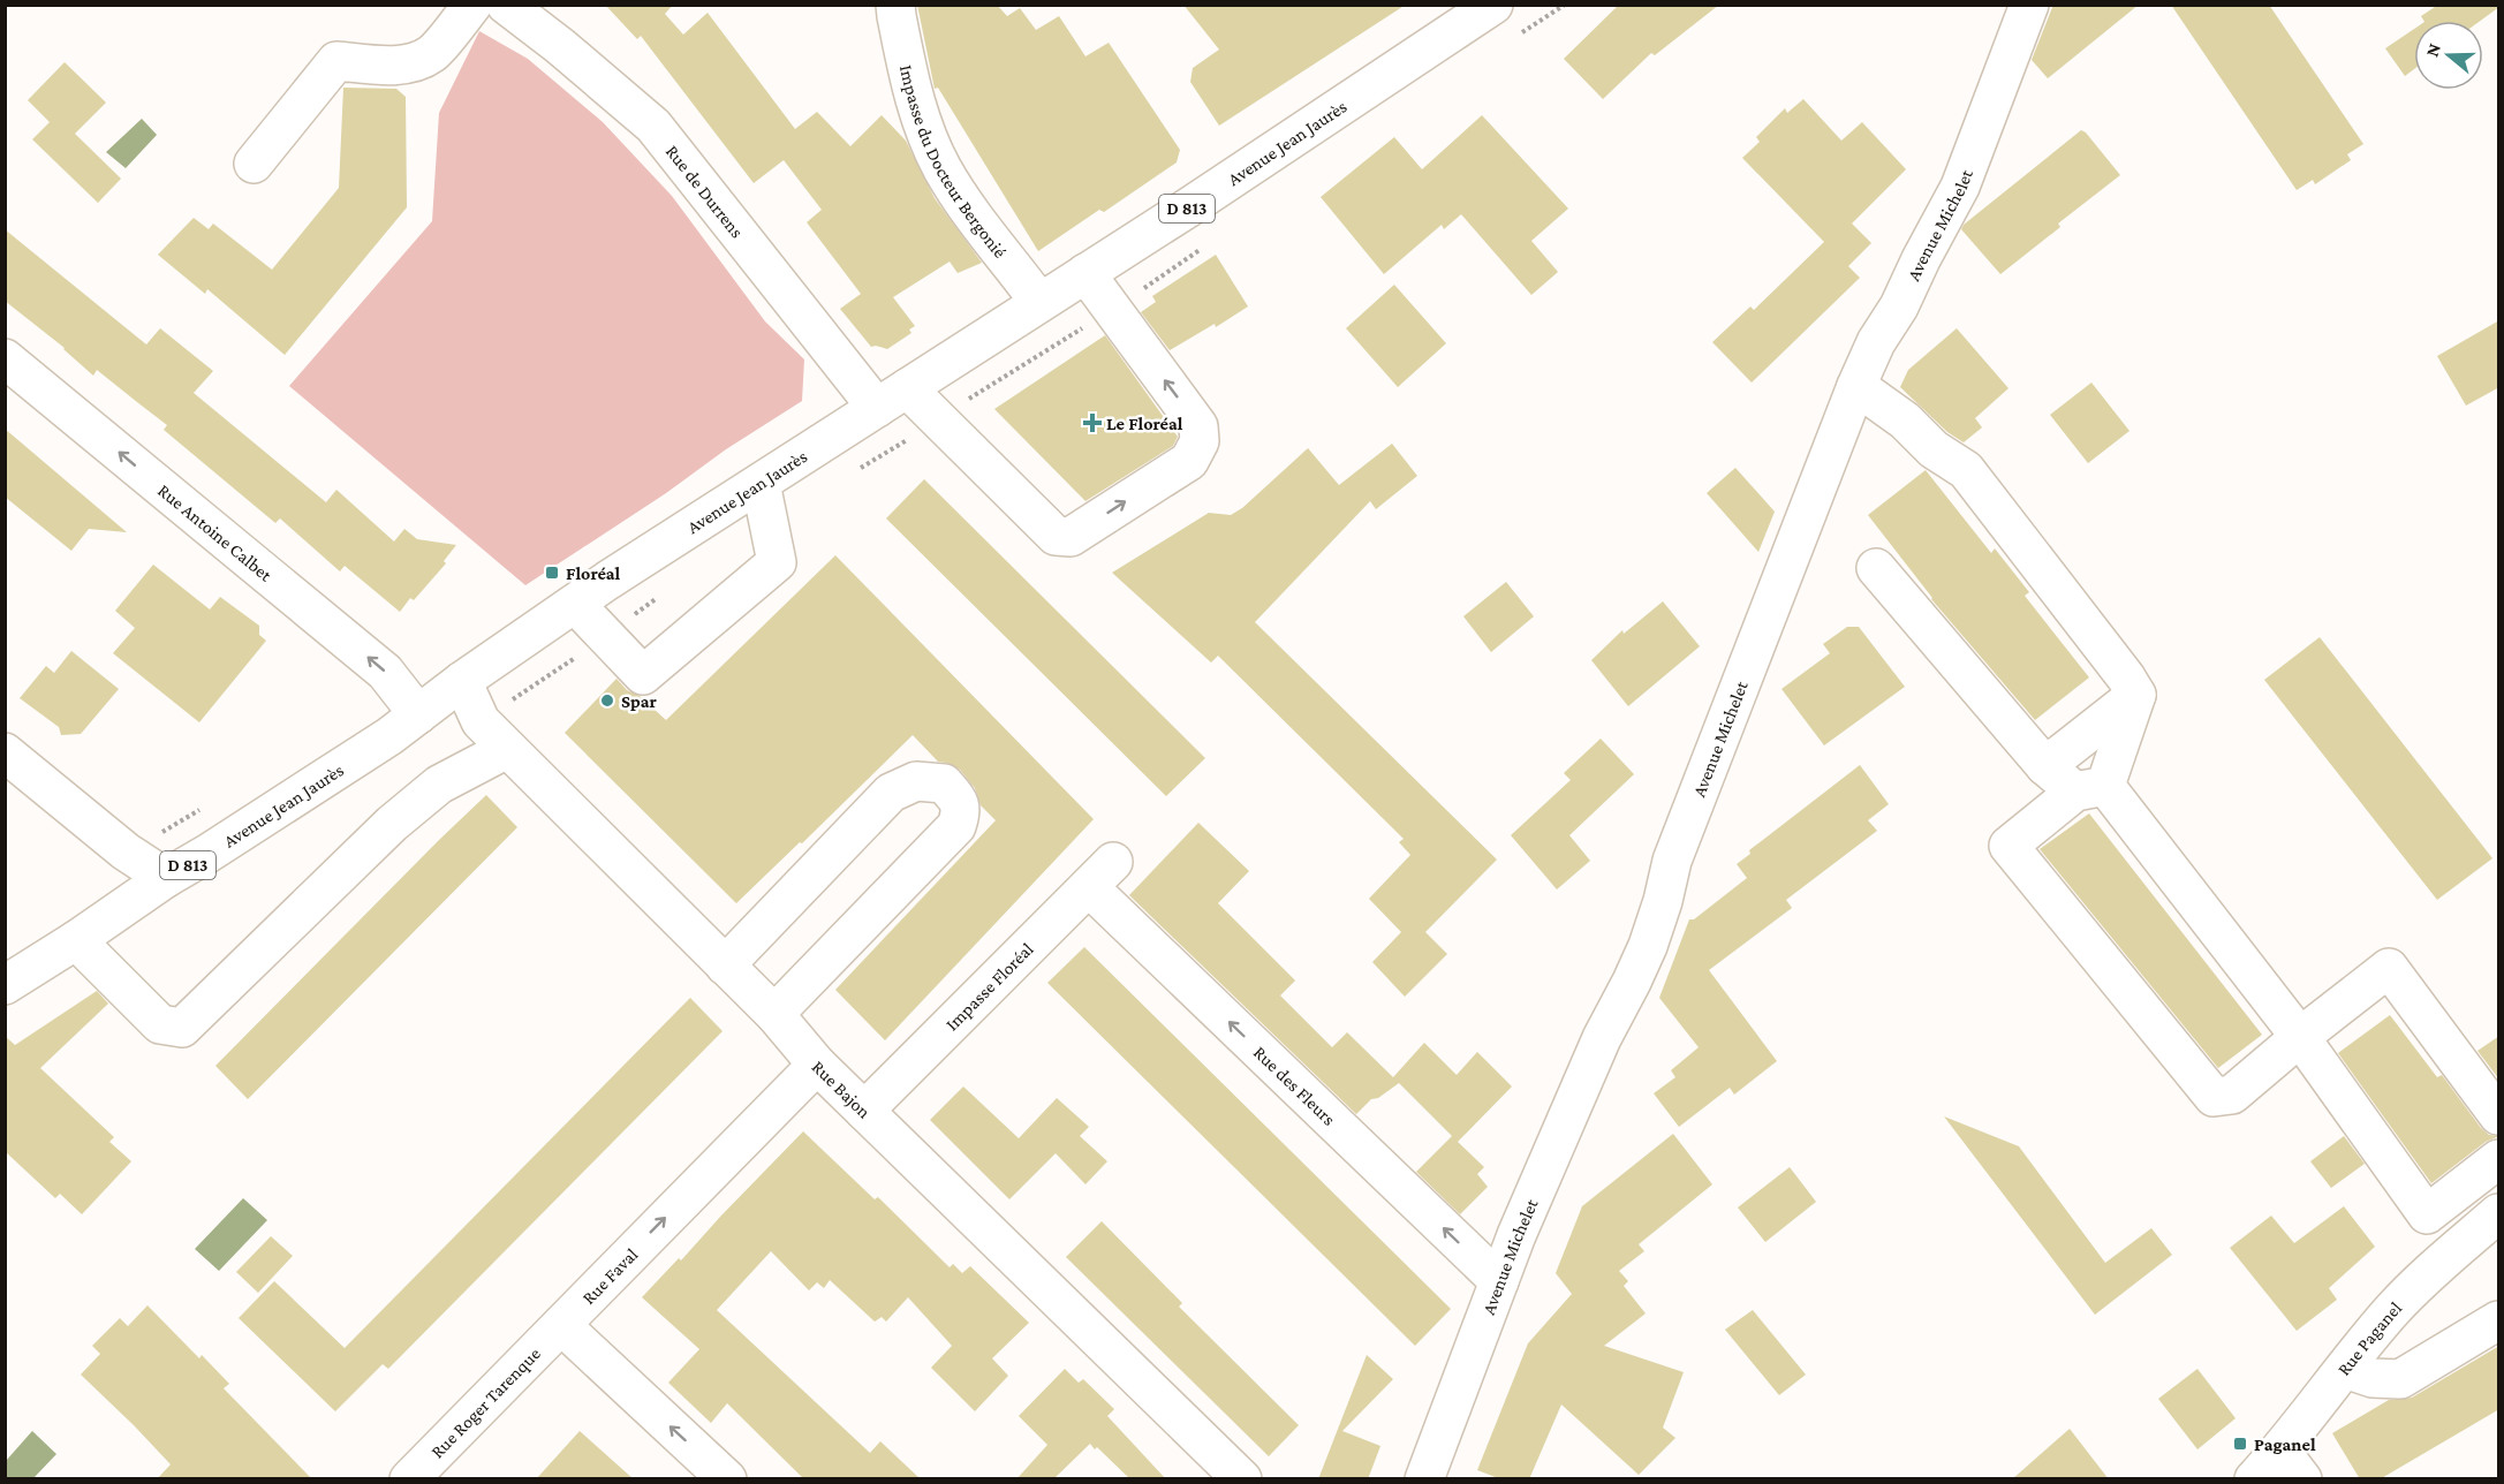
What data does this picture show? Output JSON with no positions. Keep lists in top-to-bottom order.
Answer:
{
  "streets": {
    "street": [
      "Avenue Jean Jaurès",
      "Impasse du Docteur Bergonié",
      "Rue de Durrens",
      "D 813",
      "Avenue Michelet",
      "Rue Antoine Calbet",
      "Impasse Floréal",
      "Rue des Fleurs",
      "Rue Bajon",
      "Rue Faval",
      "Rue Paganel",
      "Rue Roger Tarenque"
    ]
  },
  "crossings": [
    ["Avenue Jean Jaurès", "Impasse du Docteur Bergonié"],
    ["Avenue Jean Jaurès", "Rue de Durrens"],
    ["Avenue Jean Jaurès", "Rue Antoine Calbet"],
    ["Avenue Jean Jaurès", "Rue Bajon"],
    ["Avenue Michelet", "Rue des Fleurs"],
    ["Impasse Floréal", "Rue des Fleurs"],
    ["Impasse Floréal", "Rue Bajon"],
    ["Rue Bajon", "Rue Faval"],
    ["Rue Faval", "Rue Roger Tarenque"]
  ],
  "one_way": ["Rue des Fleurs", "Rue Faval"],
  "places": {
    "health": ["Le Floréal"],
    "transit": ["Floréal", "Paganel"],
    "other": ["Spar"]
  },
  "north": "left"
}
